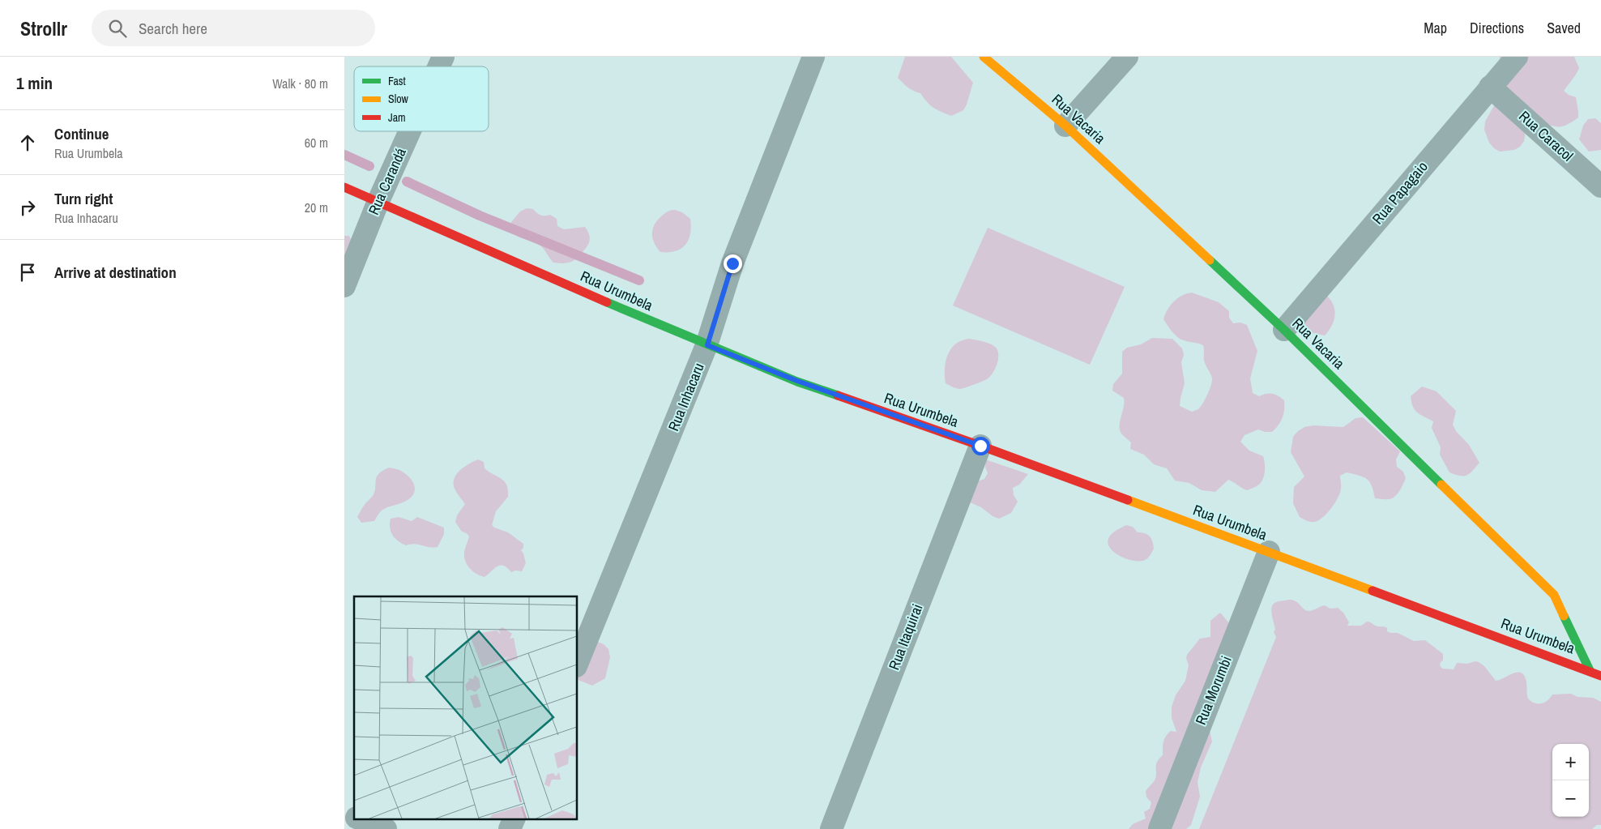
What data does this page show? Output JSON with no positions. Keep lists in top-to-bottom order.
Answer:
{
  "streets": {
    "main road": ["Rua Vacaria", "Rua Urumbela"],
    "street": [
      "Rua Caracol",
      "Rua Carandá",
      "Rua Papagaio",
      "Rua Inhacaru",
      "Rua Itaquirai",
      "Rua Morumbi"
    ]
  },
  "crossings": [
    ["Rua Vacaria", "Rua Papagaio"],
    ["Rua Vacaria", "Rua Urumbela"],
    ["Rua Caracol", "Rua Papagaio"],
    ["Rua Carandá", "Rua Urumbela"],
    ["Rua Urumbela", "Rua Inhacaru"],
    ["Rua Urumbela", "Rua Itaquirai"],
    ["Rua Urumbela", "Rua Morumbi"]
  ],
  "legend": ["Fast", "Slow", "Jam"],
  "page": {
    "header": "Strollr",
    "search": "Search here",
    "nav": ["Map", "Directions", "Saved"],
    "heading": ["1 min", "Walk · 80 m"],
    "list": [
      ["Continue", "Rua Urumbela", "60 m"],
      ["Turn right", "Rua Inhacaru", "20 m"],
      "Arrive at destination"
    ],
    "map_buttons": ["+", "−"]
  }
}
